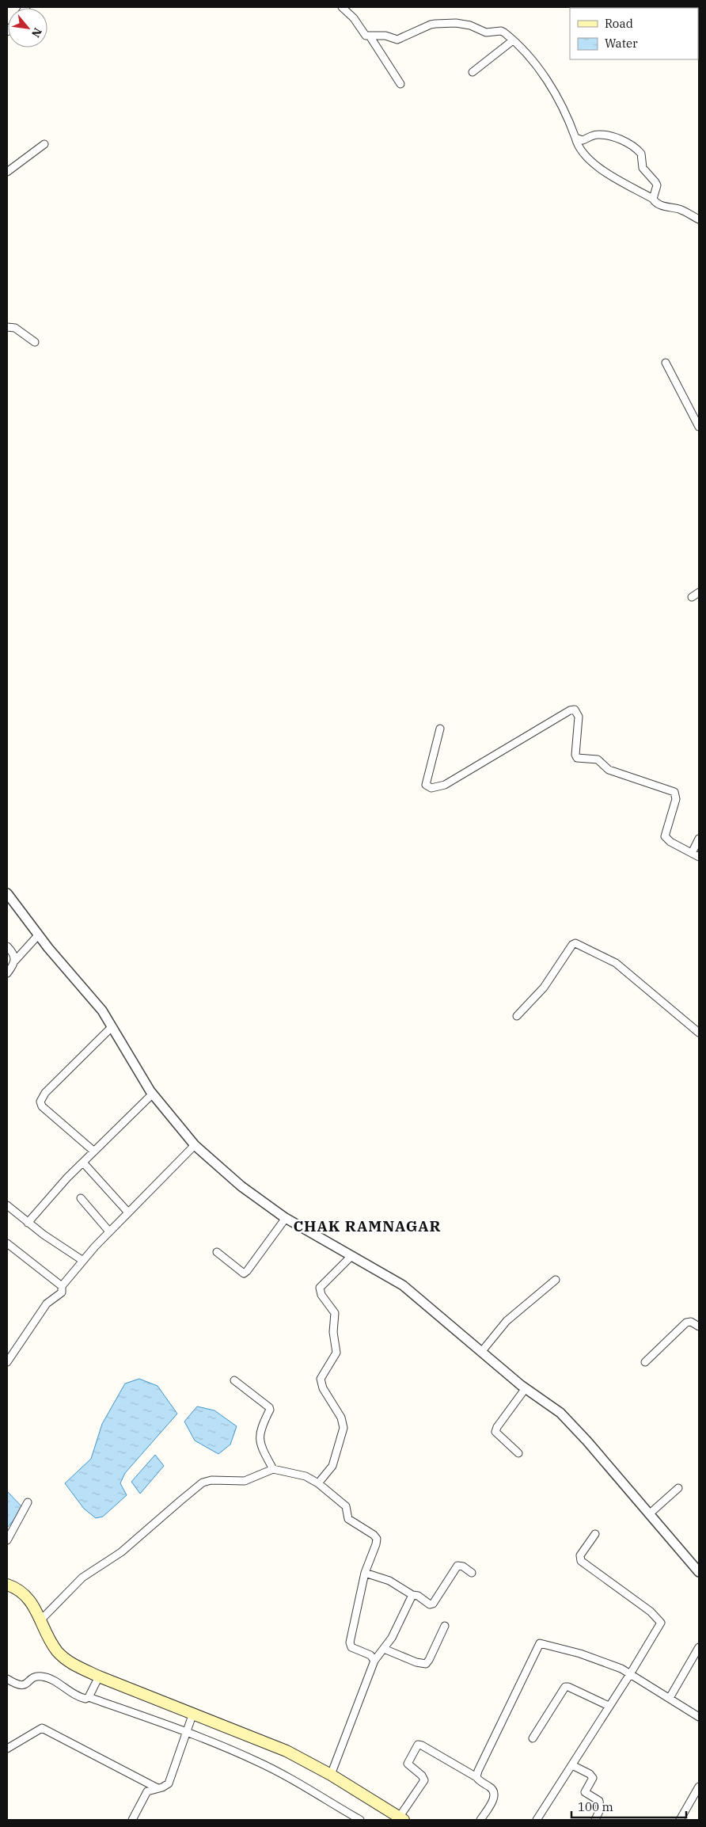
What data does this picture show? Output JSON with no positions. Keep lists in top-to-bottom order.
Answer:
{
  "districts": ["CHAK RAMNAGAR"],
  "legend": ["Road", "Water"],
  "scale_bar": "100 m",
  "north": "bottom right"
}
